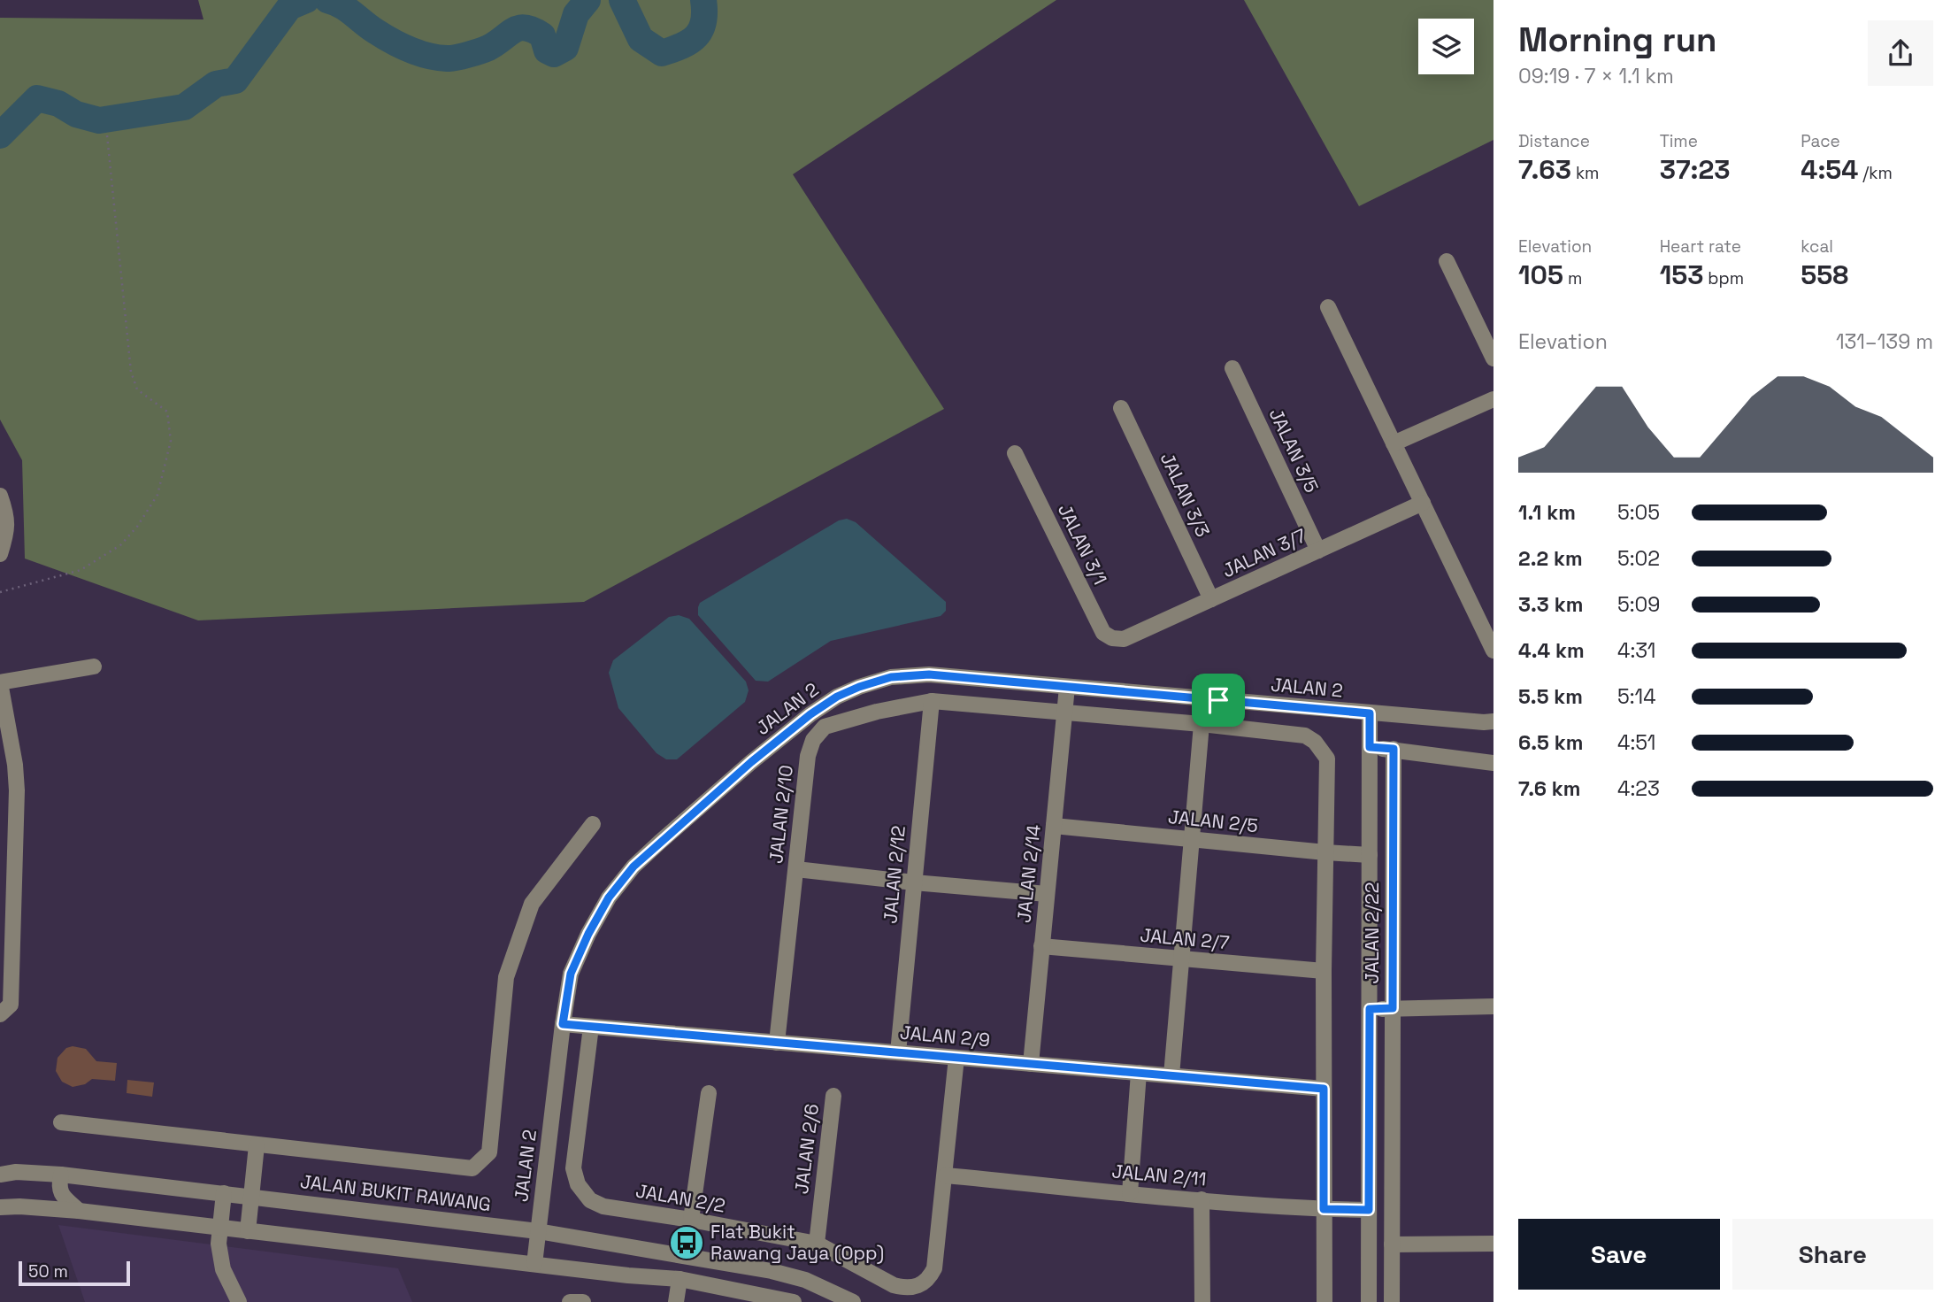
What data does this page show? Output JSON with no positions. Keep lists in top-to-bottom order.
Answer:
{
  "streets": {
    "street": [
      "JALAN 3/5",
      "JALAN 3/3",
      "JALAN 3/1",
      "JALAN 3/7",
      "JALAN 2",
      "JALAN 2/10",
      "JALAN 2/5",
      "JALAN 2/14",
      "JALAN 2/12",
      "JALAN 2/22",
      "JALAN 2/7",
      "JALAN 2/9",
      "JALAN 2/6",
      "JALAN 2/11",
      "JALAN BUKIT RAWANG",
      "JALAN 2/2"
    ]
  },
  "crossings": [
    ["JALAN 3/5", "JALAN 3/7"],
    ["JALAN 3/3", "JALAN 3/7"],
    ["JALAN 3/1", "JALAN 3/7"],
    ["JALAN 2", "JALAN 2/14"],
    ["JALAN 2", "JALAN 2/9"],
    ["JALAN 2", "JALAN BUKIT RAWANG"],
    ["JALAN 2/10", "JALAN 2/5"],
    ["JALAN 2/10", "JALAN 2/14"],
    ["JALAN 2/10", "JALAN 2/12"],
    ["JALAN 2/10", "JALAN 2/7"],
    ["JALAN 2/10", "JALAN 2/9"],
    ["JALAN 2/10", "JALAN 2/11"],
    ["JALAN 2/5", "JALAN 2/14"],
    ["JALAN 2/14", "JALAN 2/7"],
    ["JALAN 2/14", "JALAN 2/9"],
    ["JALAN 2/12", "JALAN 2/9"],
    ["JALAN 2/9", "JALAN 2/2"],
    ["JALAN 2/6", "JALAN 2/2"],
    ["JALAN 2/11", "JALAN 2/2"]
  ],
  "places": {
    "bus stop": ["Flat Bukit Rawang Jaya (Opp)"]
  },
  "scale_bar": "50 m",
  "page": {
    "heading": ["Morning run", "09:19 · 7 × 1.1 km"],
    "stats": [
      ["Distance", "7.63 km"],
      ["Time", "37:23"],
      ["Pace", "4:54 /km"],
      ["Elevation", "105 m"],
      ["Heart rate", "153 bpm"],
      ["kcal", "558"]
    ],
    "chart": ["Elevation", "131–139 m"],
    "list": [
      {
        "name": "1.1 km",
        "note": "5:05"
      },
      {
        "name": "2.2 km",
        "note": "5:02"
      },
      {
        "name": "3.3 km",
        "note": "5:09"
      },
      {
        "name": "4.4 km",
        "note": "4:31"
      },
      {
        "name": "5.5 km",
        "note": "5:14"
      },
      {
        "name": "6.5 km",
        "note": "4:51"
      },
      {
        "name": "7.6 km",
        "note": "4:23"
      }
    ],
    "buttons": ["Save", "Share"],
    "scale": "50 m"
  }
}
